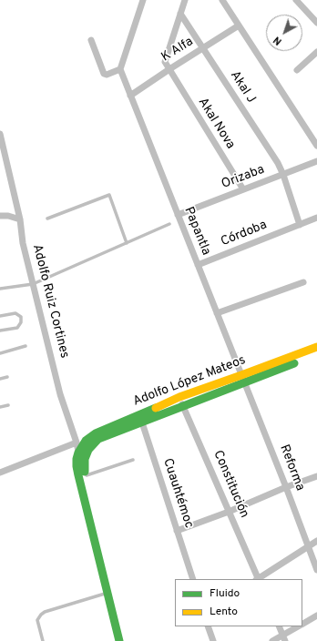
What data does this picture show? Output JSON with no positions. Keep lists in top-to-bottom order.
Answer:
{
  "streets": {
    "main road": ["Adolfo Ruiz Cortines", "Adolfo López Mateos"],
    "street": [
      "K Alfa",
      "Akal J",
      "Akal Nova",
      "Orizaba",
      "Papantla",
      "Córdoba",
      "Reforma",
      "Constitución",
      "Cuauhtémoc"
    ]
  },
  "crossings": [
    ["K Alfa", "Akal J"],
    ["K Alfa", "Akal Nova"],
    ["K Alfa", "Papantla"],
    ["Akal J", "Orizaba"],
    ["Akal J", "Córdoba"],
    ["Akal Nova", "Orizaba"],
    ["Orizaba", "Papantla"],
    ["Papantla", "Córdoba"],
    ["Papantla", "Adolfo López Mateos"],
    ["Papantla", "Reforma"],
    ["Adolfo Ruiz Cortines", "Adolfo López Mateos"],
    ["Adolfo López Mateos", "Reforma"],
    ["Adolfo López Mateos", "Constitución"],
    ["Adolfo López Mateos", "Cuauhtémoc"]
  ],
  "legend": ["Fluido", "Lento"],
  "north": "bottom left"
}
